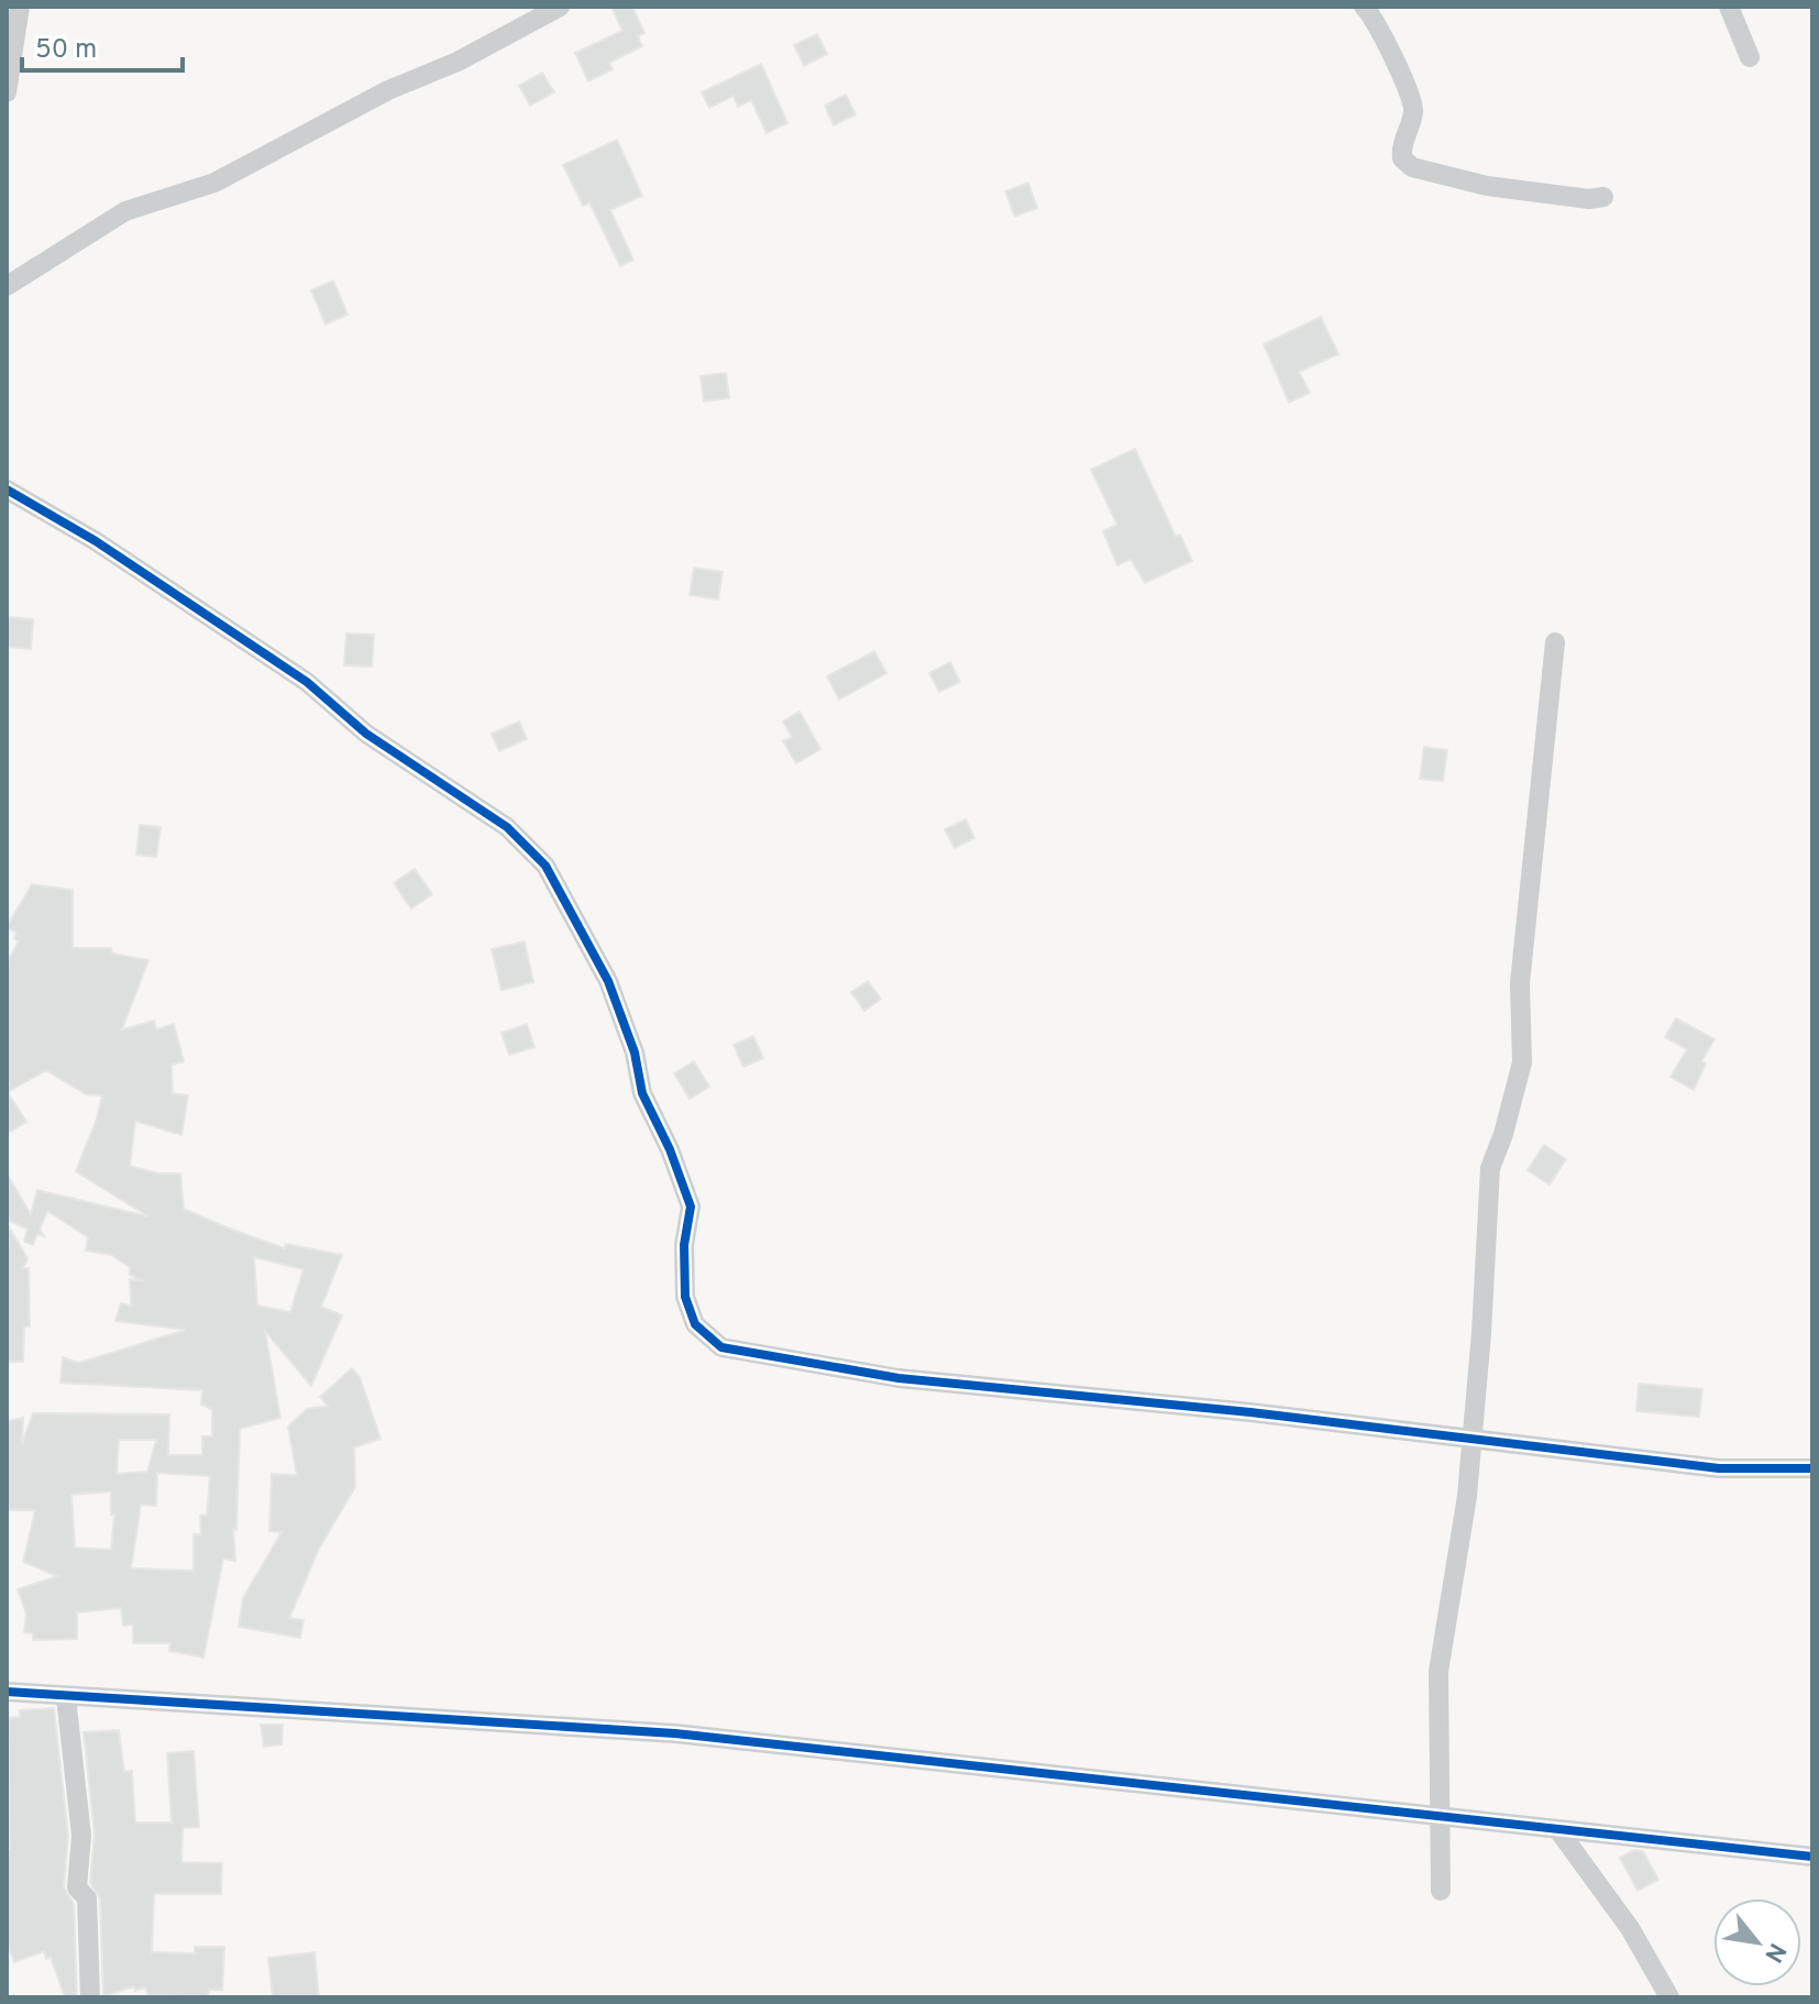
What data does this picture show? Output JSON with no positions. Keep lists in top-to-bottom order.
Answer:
{
  "scale_bar": "50 m",
  "north": "bottom right"
}
